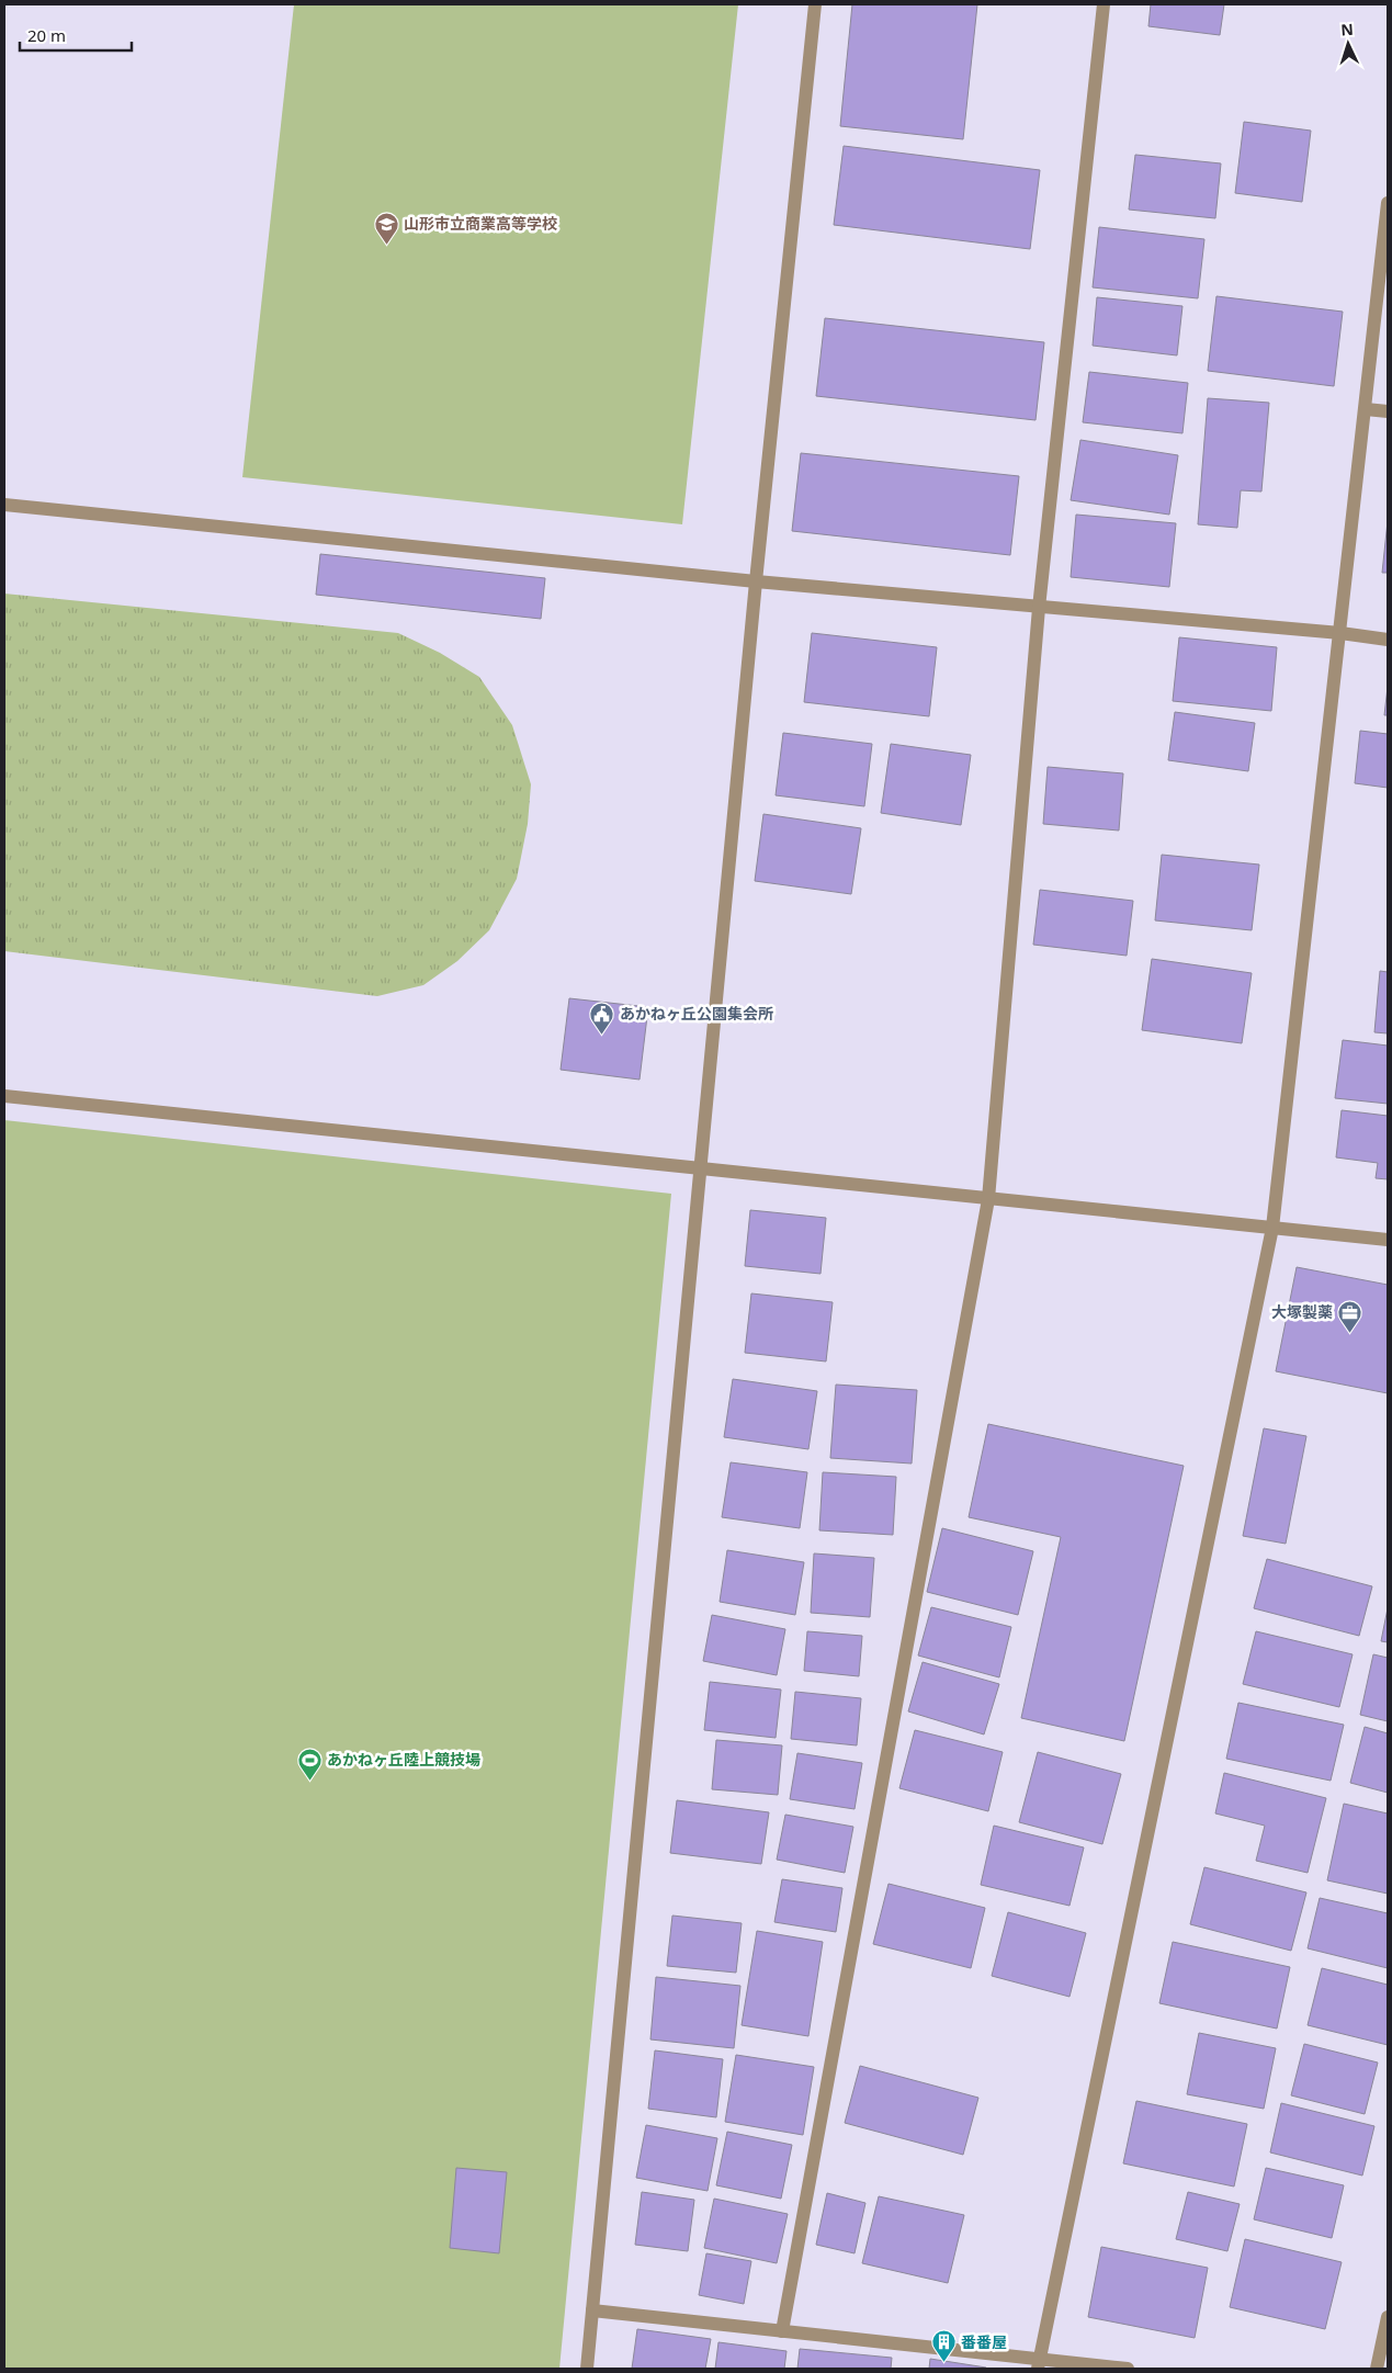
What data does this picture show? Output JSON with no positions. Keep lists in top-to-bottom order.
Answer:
{
  "places": {
    "school or university": ["山形市立商業高等学校"],
    "public building": ["あかねヶ丘公園集会所"],
    "office": ["大塚製薬"],
    "sports": ["あかねヶ丘陸上競技場"],
    "building": ["番番屋"]
  },
  "scale_bar": "20 m",
  "north": "top"
}
